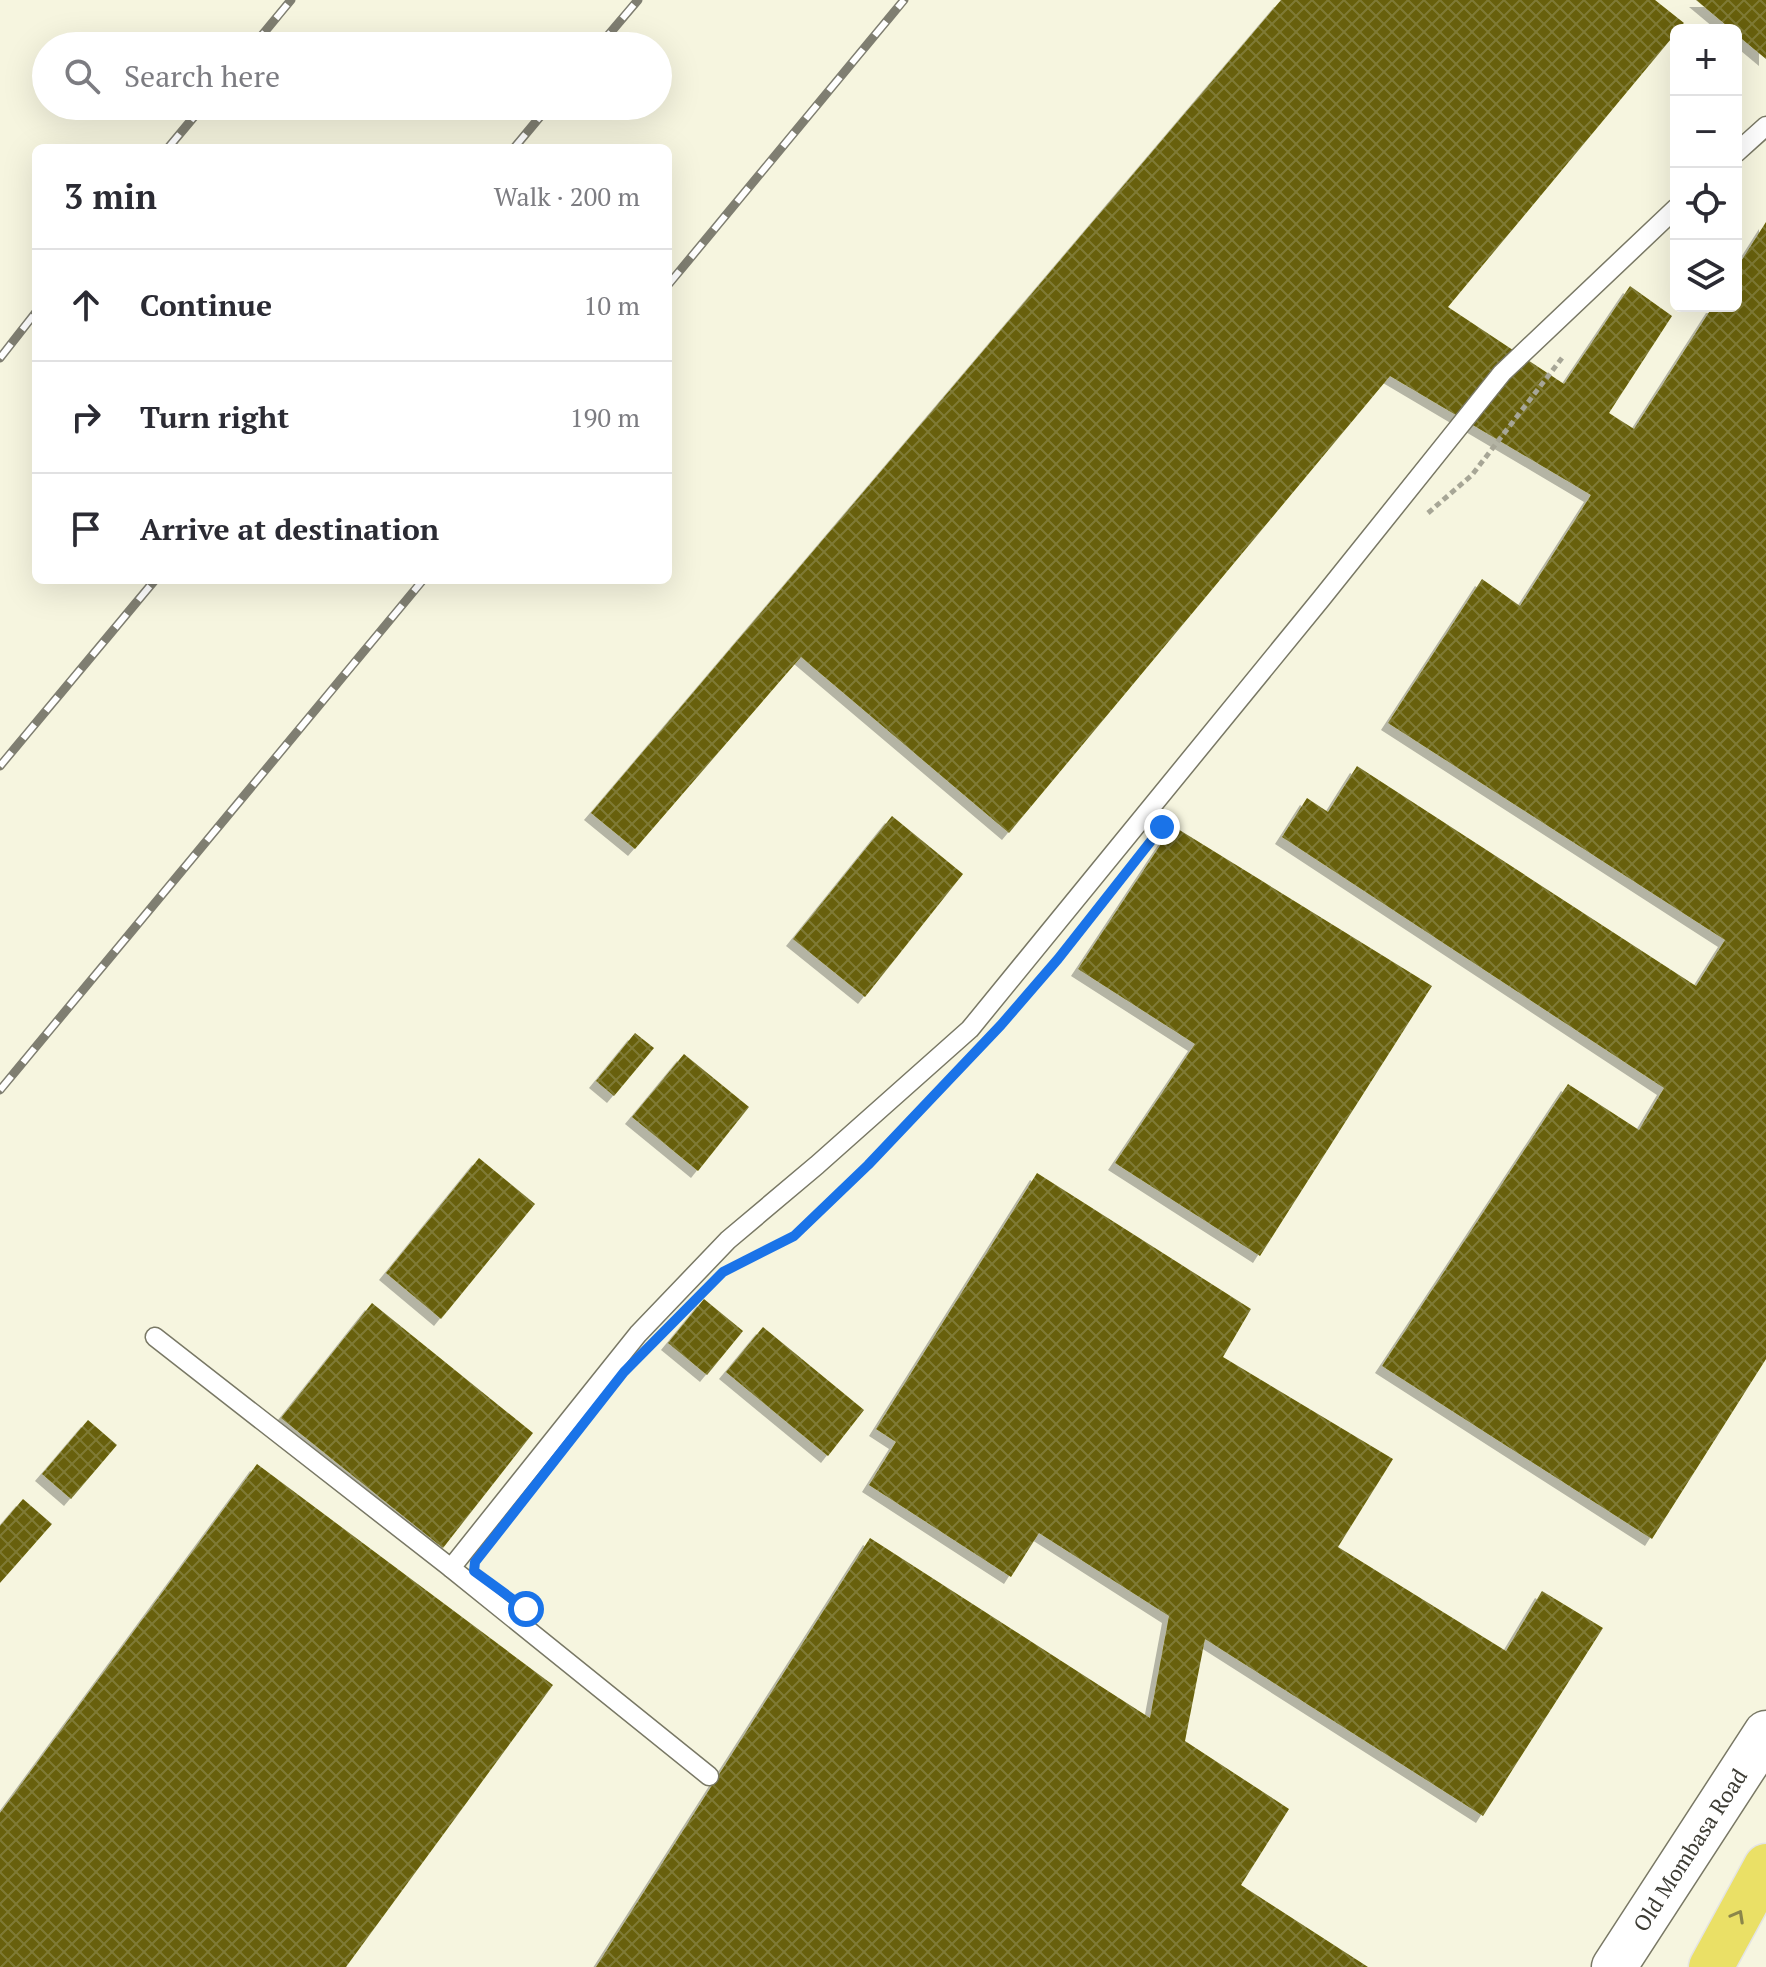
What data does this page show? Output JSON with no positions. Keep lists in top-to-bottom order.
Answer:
{
  "streets": {
    "street": ["Old Mombasa Road"]
  },
  "page": {
    "map_buttons": ["+", "−"],
    "search": "Search here",
    "heading": ["3 min", "Walk · 200 m"],
    "list": [
      ["Continue", "10 m"],
      ["Turn right", "190 m"],
      "Arrive at destination"
    ]
  }
}
